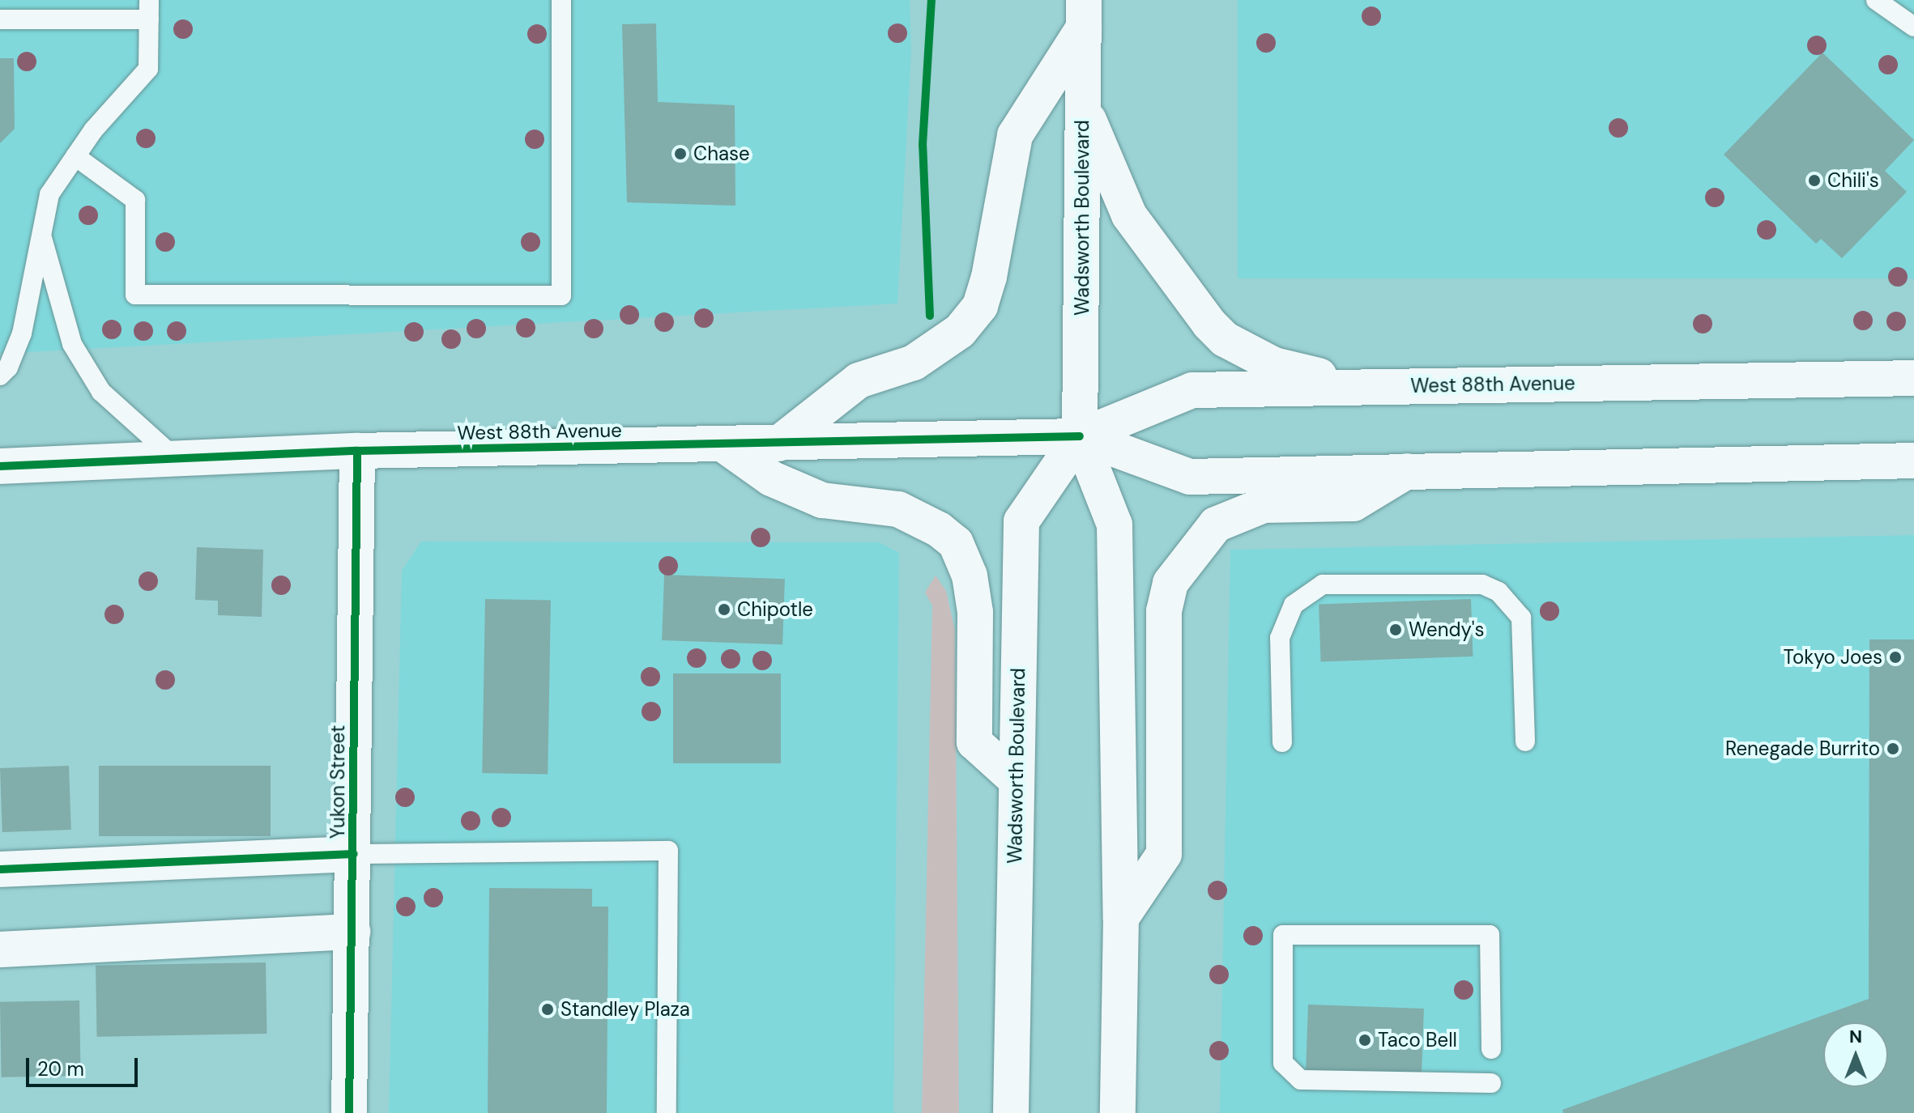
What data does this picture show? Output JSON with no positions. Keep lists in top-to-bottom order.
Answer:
{
  "streets": {
    "main road": ["Wadsworth Boulevard", "West 88th Avenue", "Yukon Street"]
  },
  "crossings": [
    ["Wadsworth Boulevard", "West 88th Avenue"],
    ["West 88th Avenue", "Yukon Street"]
  ],
  "places": [
    "Chase",
    "Chili's",
    "Chipotle",
    "Wendy's",
    "Tokyo Joes",
    "Renegade Burrito",
    "Standley Plaza",
    "Taco Bell"
  ],
  "scale_bar": "20 m",
  "north": "top"
}
